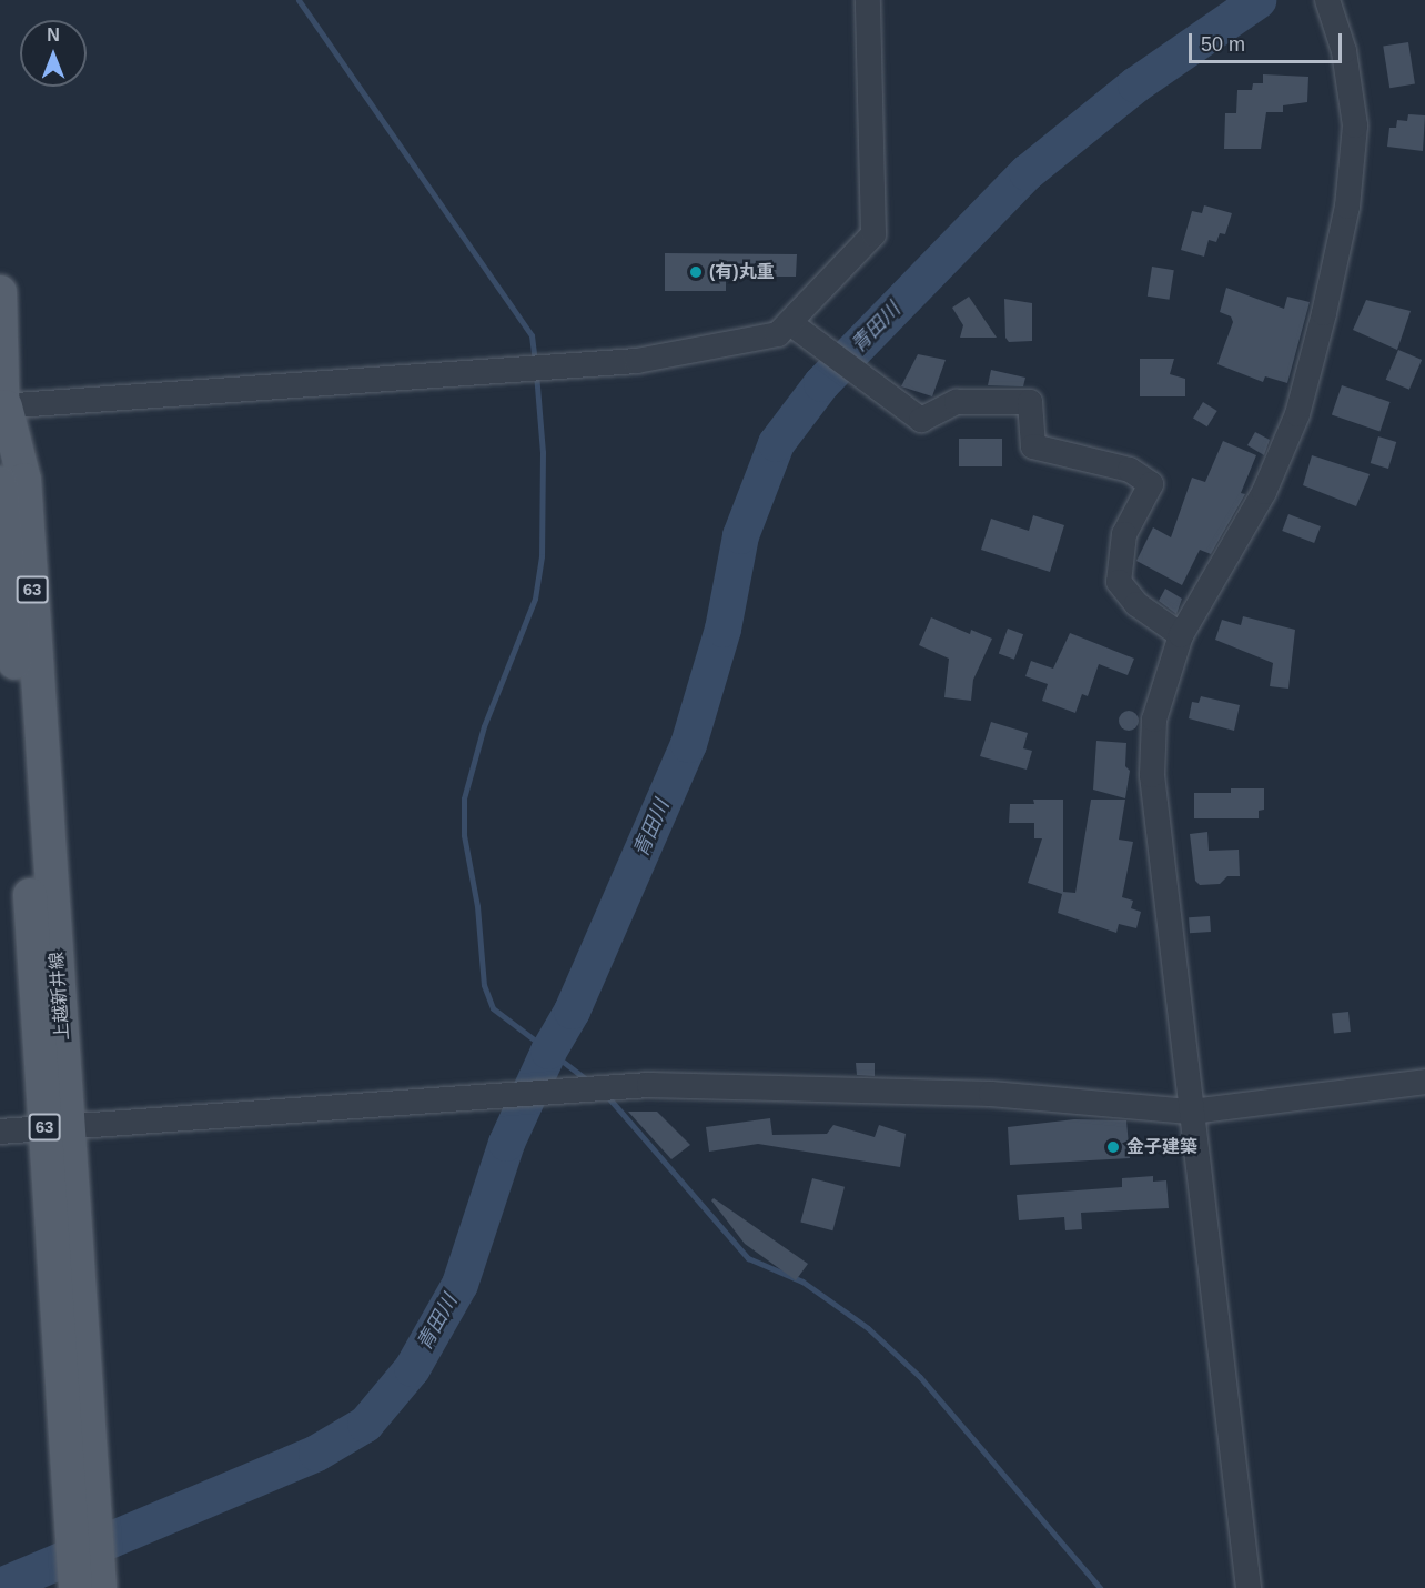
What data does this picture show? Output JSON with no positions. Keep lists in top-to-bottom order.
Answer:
{
  "streets": {
    "main road": ["63", "上越新井線"]
  },
  "water": ["青田川"],
  "places": ["(有)丸重", "金子建築"],
  "scale_bar": "50 m",
  "north": "top"
}
